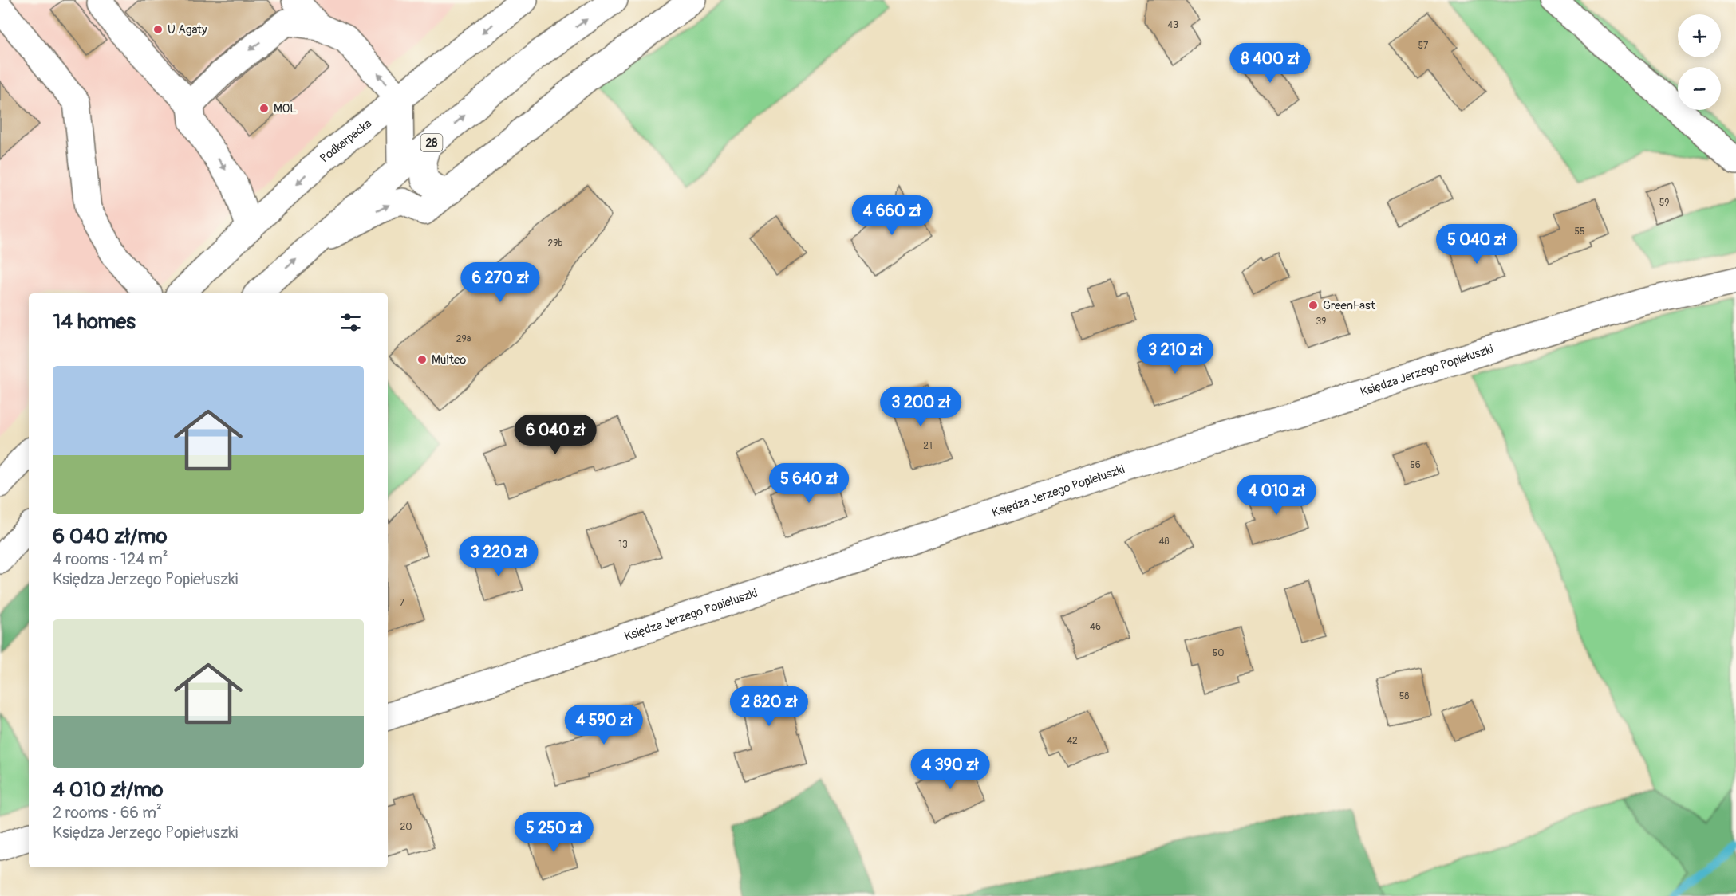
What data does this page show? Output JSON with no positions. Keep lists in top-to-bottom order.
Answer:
{
  "streets": {
    "street": ["Podkarpacka", "28", "Księdza Jerzego Popiełuszki"]
  },
  "places": [
    "U Agaty",
    "MOL",
    "GreenFast",
    "Multeo"
  ],
  "house_numbers": [
    "43",
    "57",
    "59",
    "55",
    "29b",
    "39",
    "29a",
    "21",
    "56",
    "48",
    "13",
    "7",
    "46",
    "50",
    "58",
    "42",
    "20"
  ],
  "page": {
    "map_buttons": ["+", "−"],
    "price": [
      "8 400 zł",
      "4 660 zł",
      "5 040 zł",
      "6 270 zł",
      "3 210 zł",
      "3 200 zł",
      "6 040 zł",
      "5 640 zł",
      "4 010 zł",
      "3 220 zł",
      "2 820 zł",
      "4 590 zł",
      "4 390 zł",
      "5 250 zł"
    ],
    "heading": "14 homes",
    "list": [
      {
        "name": "6 040 zł/mo",
        "note": "4 rooms · 124 m² · Księdza Jerzego Popiełuszki"
      },
      {
        "name": "4 010 zł/mo",
        "note": "2 rooms · 66 m² · Księdza Jerzego Popiełuszki"
      }
    ]
  }
}
